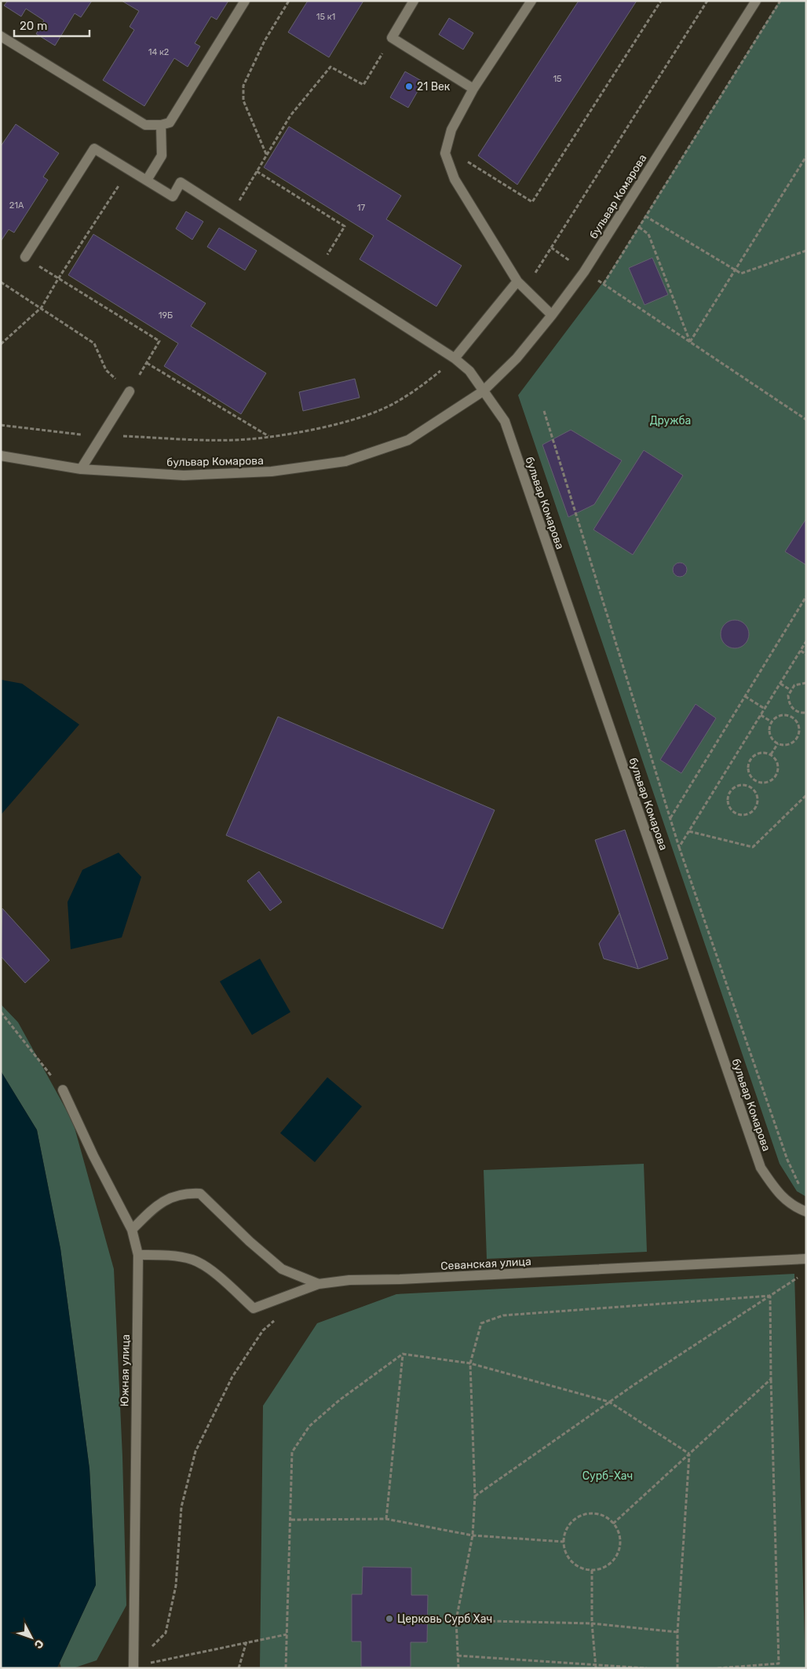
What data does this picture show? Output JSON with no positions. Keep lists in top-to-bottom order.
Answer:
{
  "streets": {
    "street": ["бульвар Комарова", "Севанская улица", "Южная улица"]
  },
  "crossings": [
    ["Севанская улица", "Южная улица"]
  ],
  "parks": ["Дружба", "Сурб-Хач"],
  "places": ["21 Век", "Церковь Сурб Хач"],
  "house_numbers": [
    "15 к1",
    "14 к2",
    "15",
    "21А",
    "17",
    "19Б"
  ],
  "scale_bar": "20 m",
  "north": "bottom right"
}
